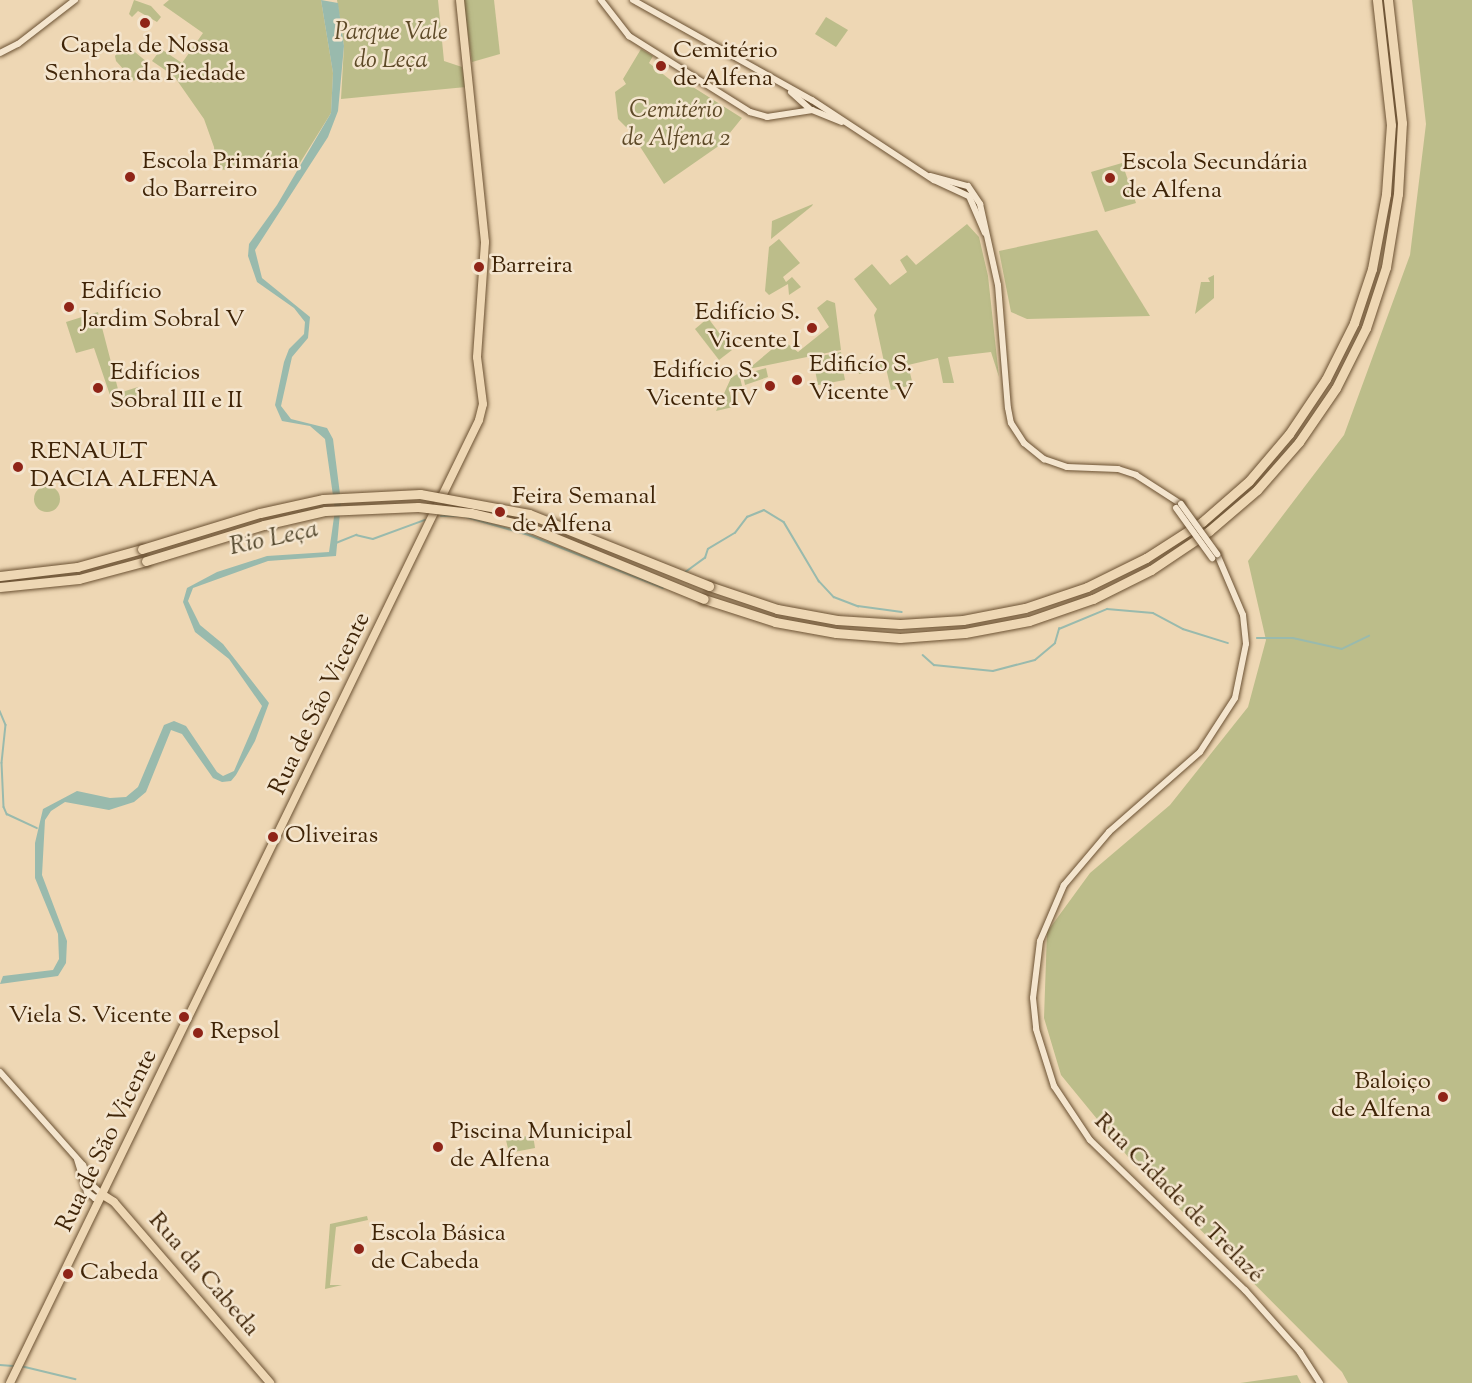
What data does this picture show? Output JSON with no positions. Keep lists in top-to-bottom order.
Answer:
{
  "streets": {
    "main road": ["Rua de São Vicente", "Rua da Cabeda"],
    "street": ["Rua Cidade de Trelazé"]
  },
  "crossings": [
    ["Rua de São Vicente", "Rua da Cabeda"]
  ],
  "water": ["Rio Leça"],
  "parks": ["Parque Vale do Leça", "Cemitério de Alfena 2"],
  "places": [
    "Capela de Nossa Senhora da Piedade",
    "Cemitério de Alfena",
    "Escola Primária do Barreiro",
    "Escola Secundária de Alfena",
    "Barreira",
    "Edifício Jardim Sobral V",
    "Edifício S. Vicente I",
    "Edificío S. Vicente V",
    "Edifício S. Vicente IV",
    "Edifícios Sobral III e II",
    "RENAULT DACIA ALFENA",
    "Feira Semanal de Alfena",
    "Oliveiras",
    "Viela S. Vicente",
    "Repsol",
    "Baloiço de Alfena",
    "Piscina Municipal de Alfena",
    "Escola Básica de Cabeda",
    "Cabeda"
  ]
}
